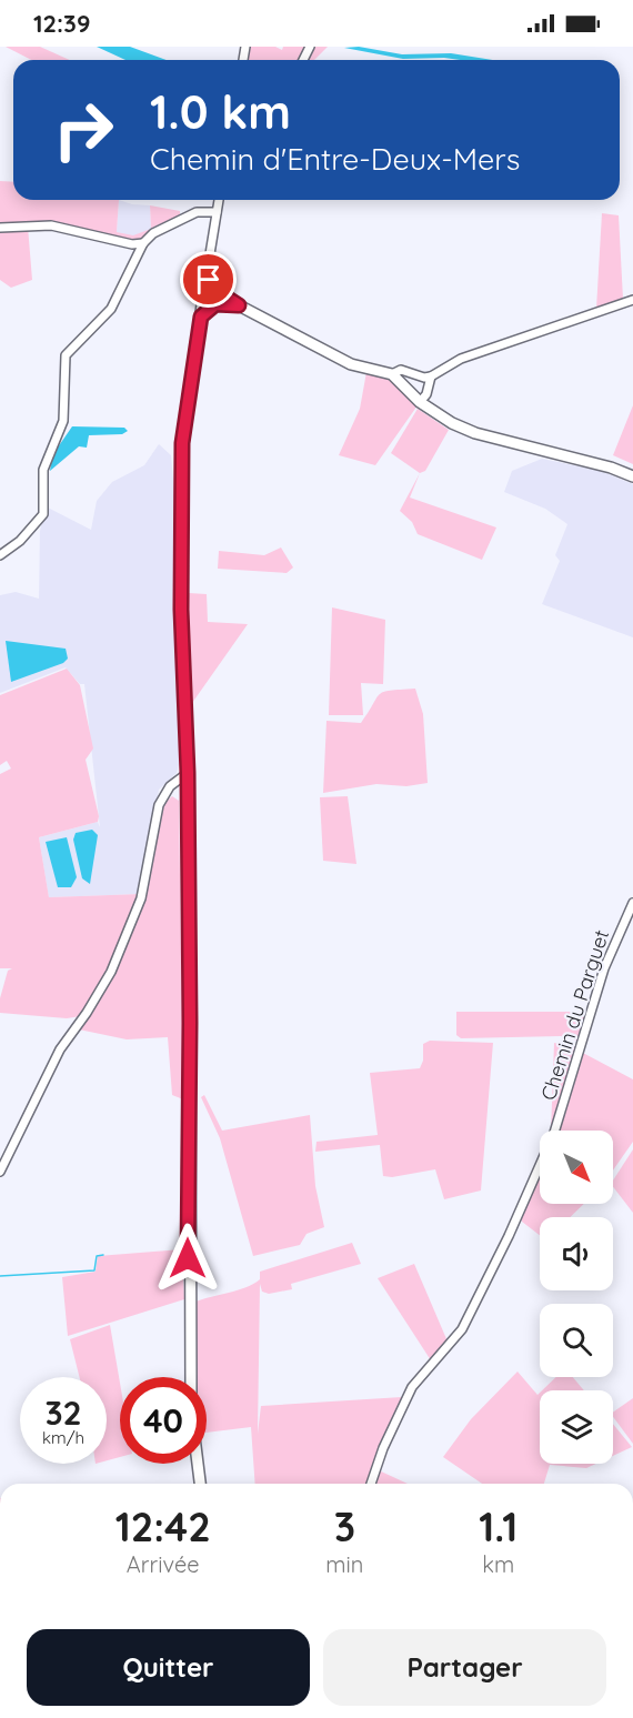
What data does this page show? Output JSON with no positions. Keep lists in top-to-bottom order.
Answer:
{
  "streets": {
    "street": ["Chemin du Parguet"]
  },
  "north": "bottom right",
  "page": {
    "status": "12:39",
    "turn": ["1.0 km", "Chemin d'Entre-Deux-Mers"],
    "speed": "32 km/h",
    "limit": "40",
    "eta": [
      "12:42",
      "Arrivée",
      "3",
      "min",
      "1.1",
      "km"
    ],
    "buttons": ["Quitter", "Partager"]
  }
}
